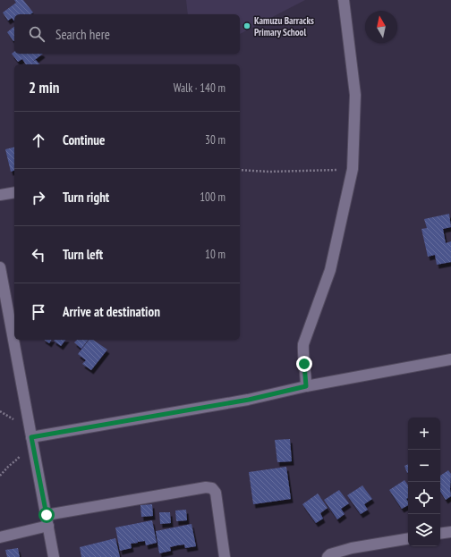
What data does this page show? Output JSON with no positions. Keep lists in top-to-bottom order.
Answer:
{
  "places": ["Kamuzu Barracks Primary School"],
  "north": "top",
  "page": {
    "search": "Search here",
    "heading": ["2 min", "Walk · 140 m"],
    "list": [
      ["Continue", "30 m"],
      ["Turn right", "100 m"],
      ["Turn left", "10 m"],
      "Arrive at destination"
    ],
    "map_buttons": ["+", "−"]
  }
}
